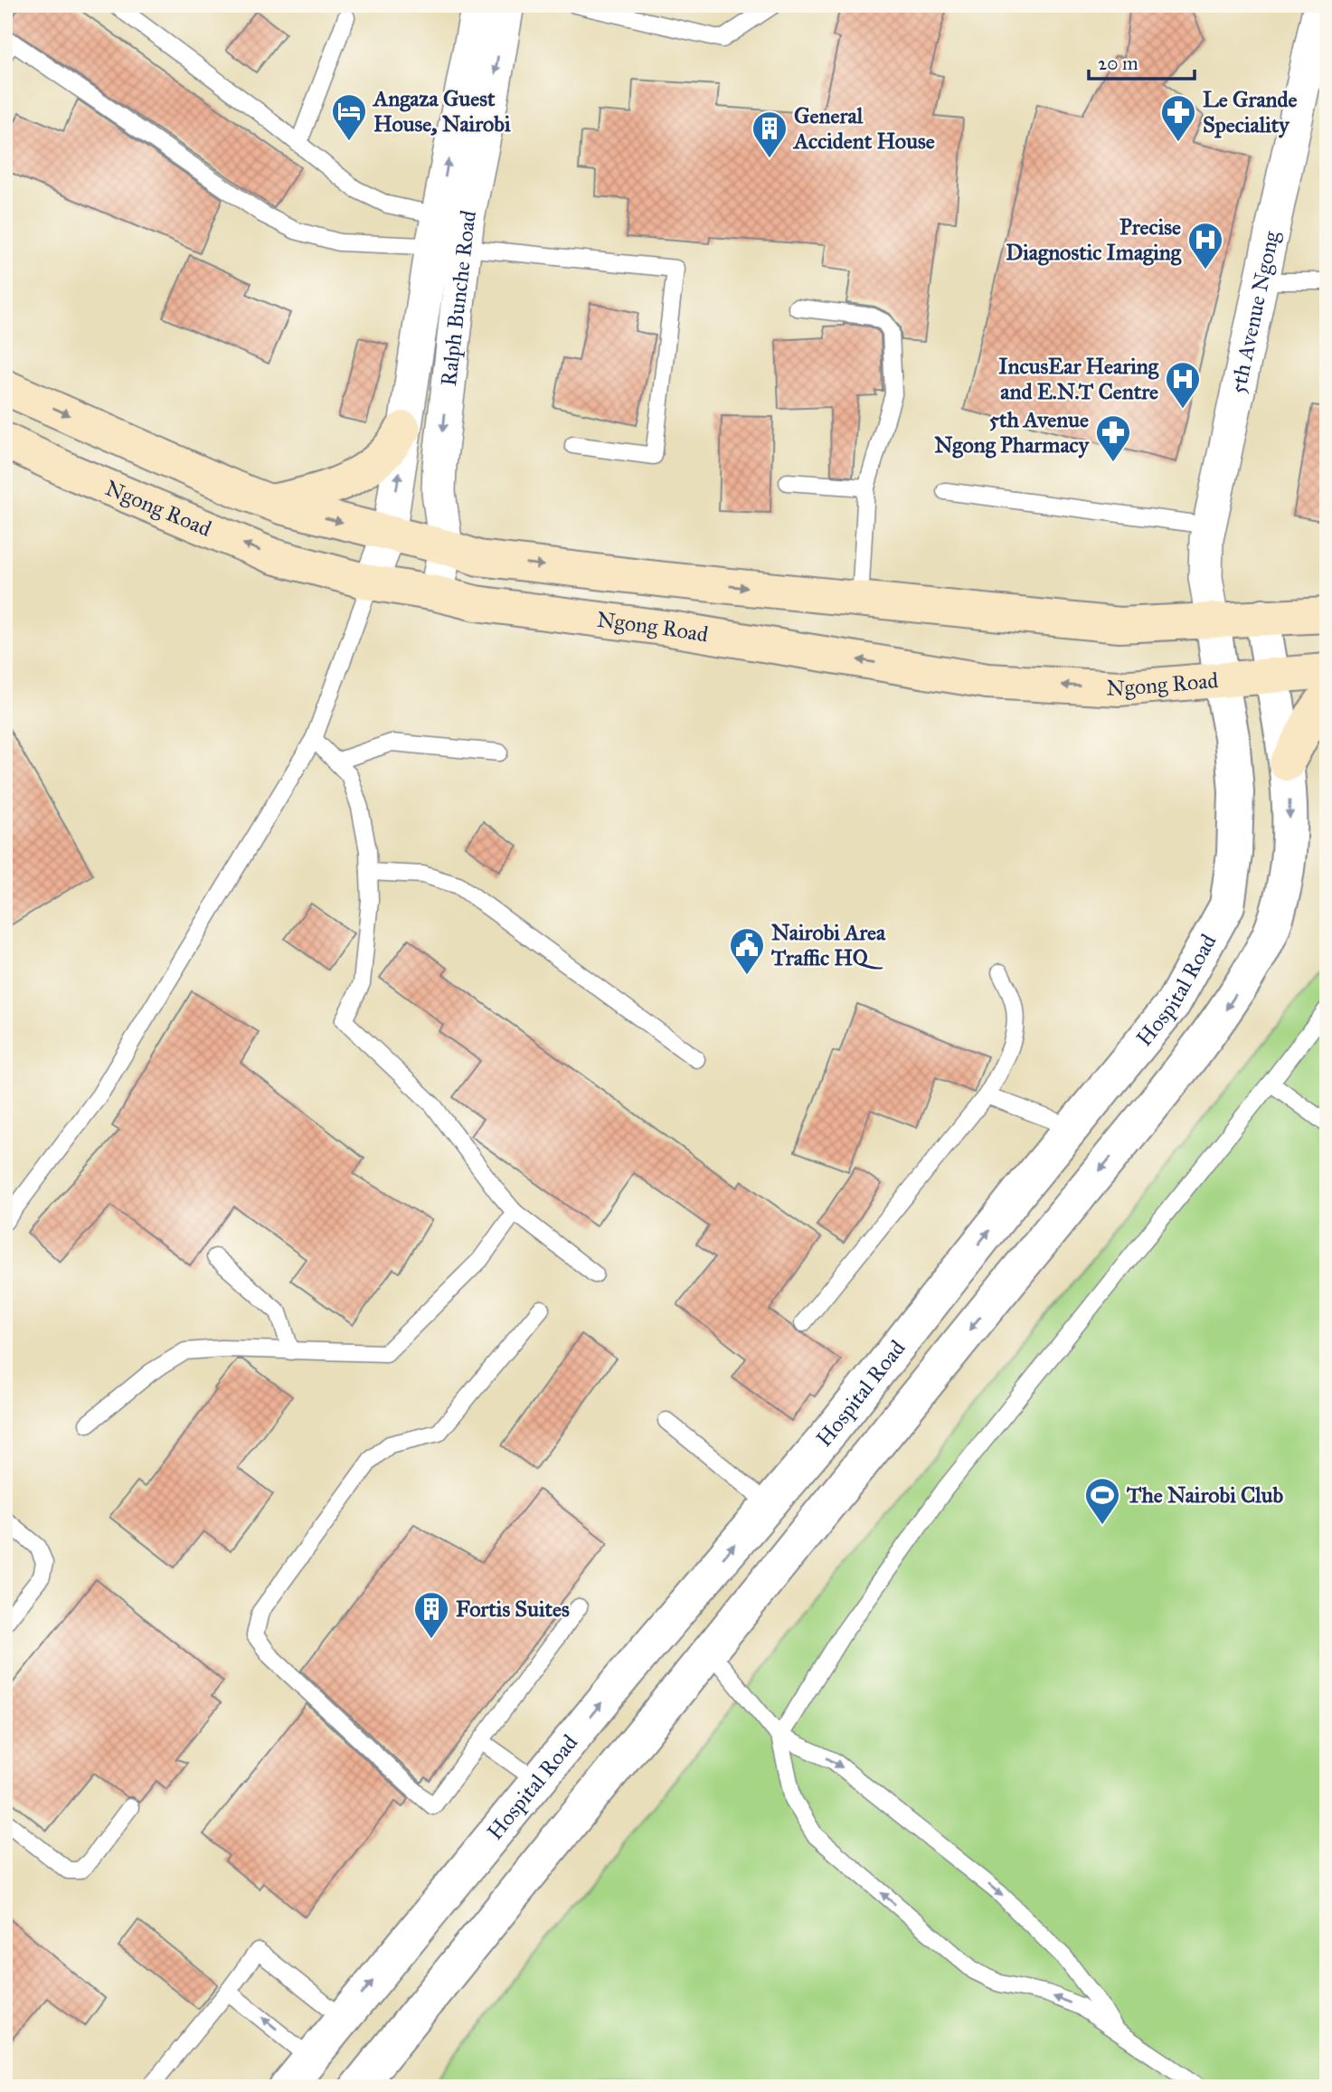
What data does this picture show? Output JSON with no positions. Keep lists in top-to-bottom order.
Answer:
{
  "streets": {
    "main road": ["Ngong Road"],
    "street": ["Ralph Bunche Road", "5th Avenue Ngong", "Hospital Road"]
  },
  "crossings": [
    ["Ralph Bunche Road", "Ngong Road"],
    ["5th Avenue Ngong", "Hospital Road"],
    ["Ngong Road", "Hospital Road"]
  ],
  "places": {
    "hotel": ["Angaza Guest House, Nairobi"],
    "pharmacy": ["Le Grande Speciality", "5th Avenue Ngong Pharmacy"],
    "building": ["General Accident House", "Fortis Suites"],
    "hospital": ["Precise Diagnostic Imaging", "IncusEar Hearing and E.N.T Centre"],
    "public building": ["Nairobi Area Traffic HQ"],
    "sports": ["The Nairobi Club"]
  },
  "scale_bar": "20 m"
}
